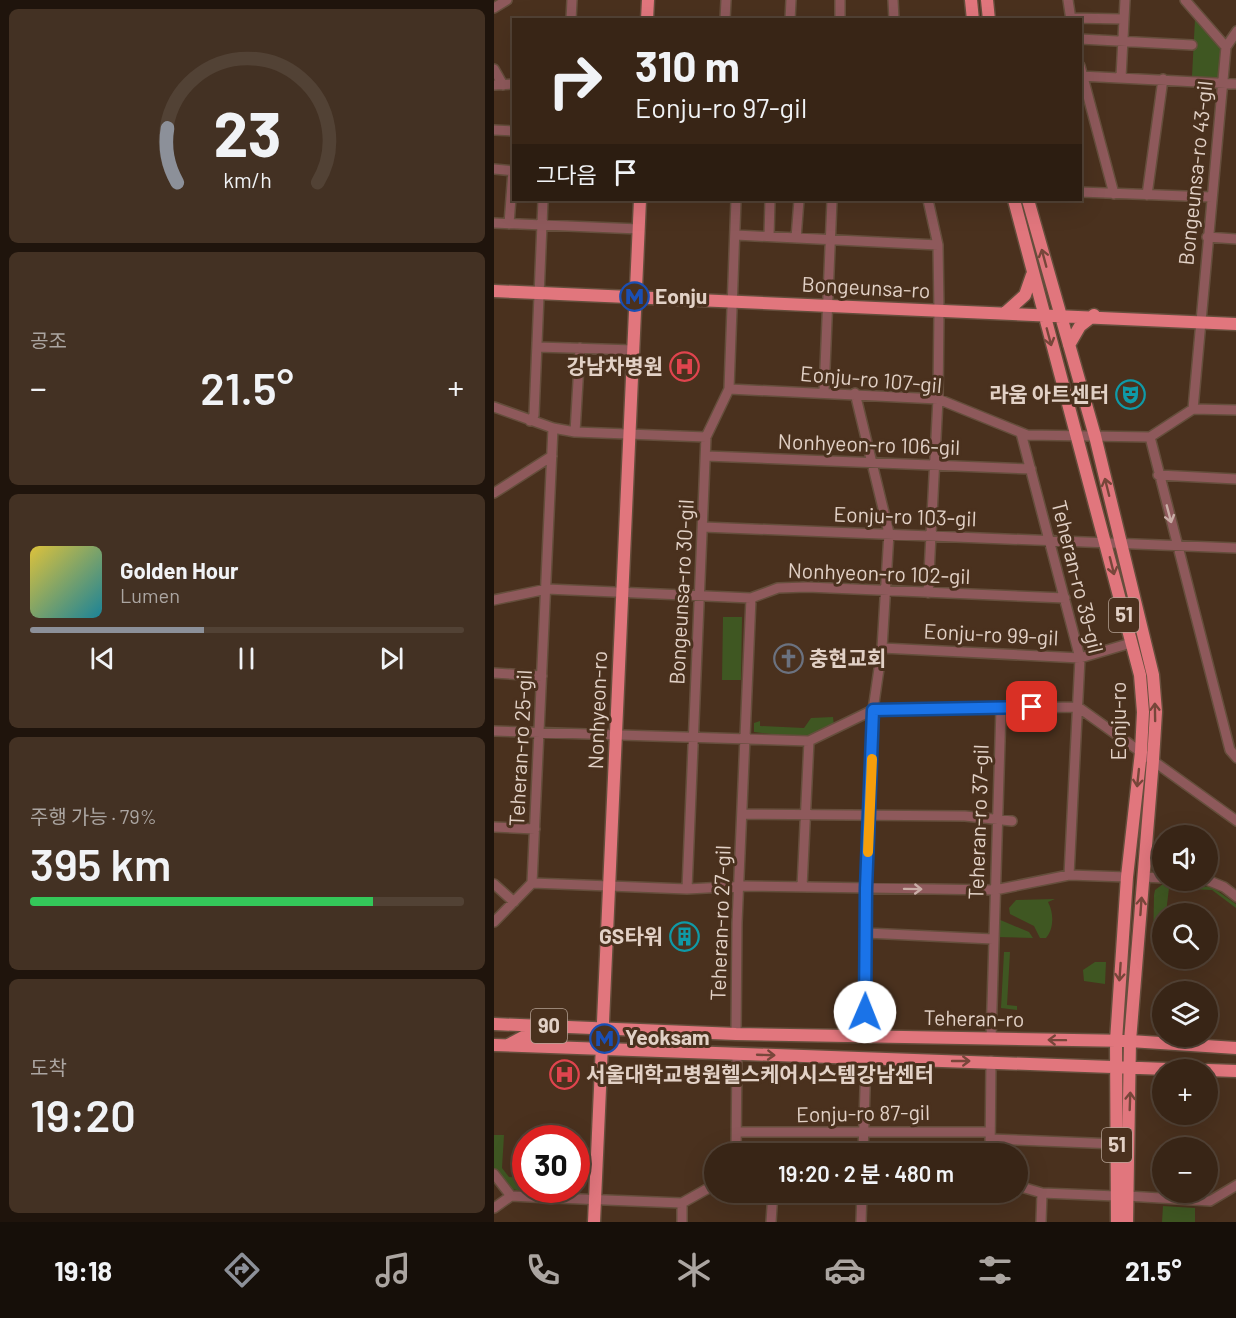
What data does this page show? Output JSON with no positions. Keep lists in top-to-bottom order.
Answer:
{
  "streets": {
    "main road": [
      "Bongeunsa-ro",
      "51",
      "Nonhyeon-ro",
      "Eonju-ro",
      "Teheran-ro",
      "90"
    ],
    "street": [
      "Bongeunsa-ro 43-gil",
      "Eonju-ro 107-gil",
      "Nonhyeon-ro 106-gil",
      "Eonju-ro 103-gil",
      "Nonhyeon-ro 102-gil",
      "Teheran-ro 39-gil",
      "Bongeunsa-ro 30-gil",
      "Eonju-ro 99-gil",
      "Teheran-ro 25-gil",
      "Teheran-ro 37-gil",
      "Teheran-ro 27-gil",
      "Eonju-ro 87-gil"
    ]
  },
  "crossings": [
    ["Bongeunsa-ro 43-gil", "Bongeunsa-ro"],
    ["Bongeunsa-ro 43-gil", "Eonju-ro 107-gil"],
    ["Bongeunsa-ro 43-gil", "Eonju-ro"],
    ["Bongeunsa-ro", "Eonju-ro 107-gil"],
    ["Bongeunsa-ro", "Bongeunsa-ro 30-gil"],
    ["Bongeunsa-ro", "Nonhyeon-ro"],
    ["Bongeunsa-ro", "Eonju-ro"],
    ["Eonju-ro 107-gil", "Teheran-ro 39-gil"],
    ["Eonju-ro 107-gil", "Bongeunsa-ro 30-gil"],
    ["Eonju-ro 107-gil", "Eonju-ro"],
    ["Nonhyeon-ro 106-gil", "Teheran-ro 39-gil"],
    ["Nonhyeon-ro 106-gil", "Bongeunsa-ro 30-gil"],
    ["Eonju-ro 103-gil", "Teheran-ro 39-gil"],
    ["Eonju-ro 103-gil", "Bongeunsa-ro 30-gil"],
    ["Eonju-ro 103-gil", "Eonju-ro"],
    ["Nonhyeon-ro 102-gil", "Teheran-ro 39-gil"],
    ["Nonhyeon-ro 102-gil", "Bongeunsa-ro 30-gil"],
    ["Nonhyeon-ro 102-gil", "Nonhyeon-ro"],
    ["Nonhyeon-ro 102-gil", "Teheran-ro 25-gil"],
    ["Nonhyeon-ro 102-gil", "Teheran-ro 27-gil"],
    ["Teheran-ro 39-gil", "Eonju-ro 99-gil"],
    ["Eonju-ro 99-gil", "Eonju-ro"],
    ["Nonhyeon-ro", "Teheran-ro"],
    ["Eonju-ro", "Teheran-ro"],
    ["Eonju-ro", "Eonju-ro 87-gil"],
    ["Teheran-ro 37-gil", "Teheran-ro"],
    ["Teheran-ro 27-gil", "Teheran-ro"]
  ],
  "places": {
    "metro station": ["Eonju", "Yeoksam"],
    "hospital": ["강남차병원", "서울대학교병원헬스케어시스템강남센터"],
    "theatre": ["라움 아트센터"],
    "church": ["충현교회"],
    "building": ["GS타워"]
  },
  "page": {
    "turn": ["310 m", "Eonju-ro 97-gil"],
    "then": "그다음",
    "tile": [
      "공조",
      ["주행 가능 · 79%", "395 km"],
      ["도착", "19:20"]
    ],
    "heat": ["−", "21.5°", "+"],
    "song": ["Golden Hour", "Lumen"],
    "map_buttons": ["+", "−"],
    "limit": "30",
    "trip": "19:20 · 2 분 · 480 m",
    "tabs": ["19:18", "21.5°"],
    "gauge": ["23", "km/h"]
  }
}
